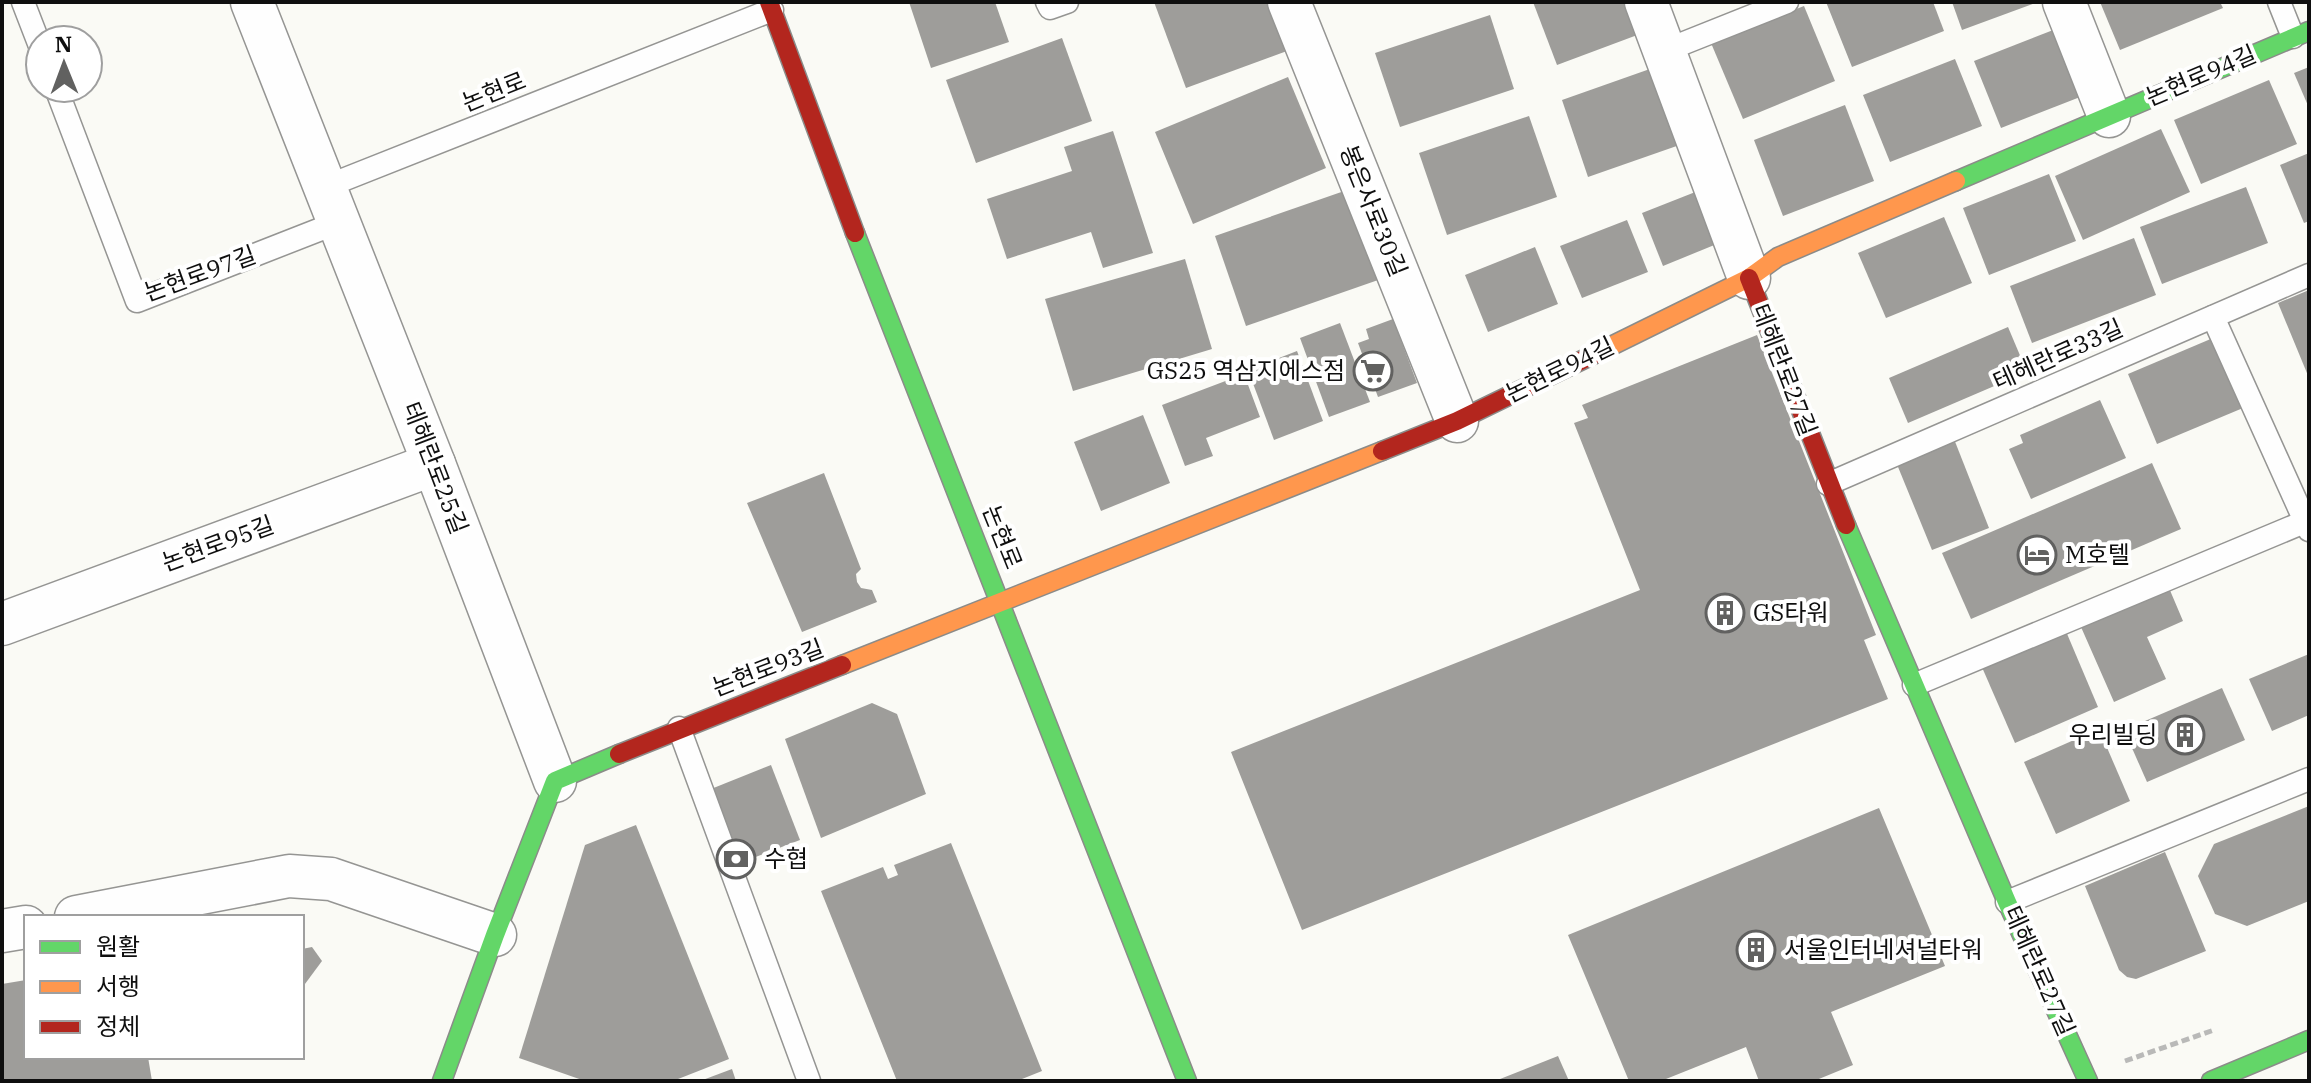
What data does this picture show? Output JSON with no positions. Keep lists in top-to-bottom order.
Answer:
{
  "streets": {
    "street": [
      "논현로94길",
      "논현로",
      "봉은사로30길",
      "테헤란로27길",
      "테헤란로25길",
      "논현로95길",
      "논현로93길"
    ],
    "lane": ["논현로97길", "테헤란로33길"]
  },
  "crossings": [
    ["논현로94길", "논현로"],
    ["논현로94길", "봉은사로30길"],
    ["논현로94길", "테헤란로27길"],
    ["논현로94길", "논현로93길"],
    ["논현로", "논현로97길"],
    ["논현로", "테헤란로25길"],
    ["논현로", "논현로93길"],
    ["논현로97길", "테헤란로25길"],
    ["테헤란로33길", "테헤란로27길"],
    ["테헤란로25길", "논현로95길"],
    ["테헤란로25길", "논현로93길"]
  ],
  "places": {
    "supermarket": ["GS25 역삼지에스점"],
    "hotel": ["M호텔"],
    "building": ["GS타워", "우리빌딩", "서울인터네셔널타워"],
    "bank": ["수협"]
  },
  "legend": ["원활", "서행", "정체"],
  "north": "top"
}
